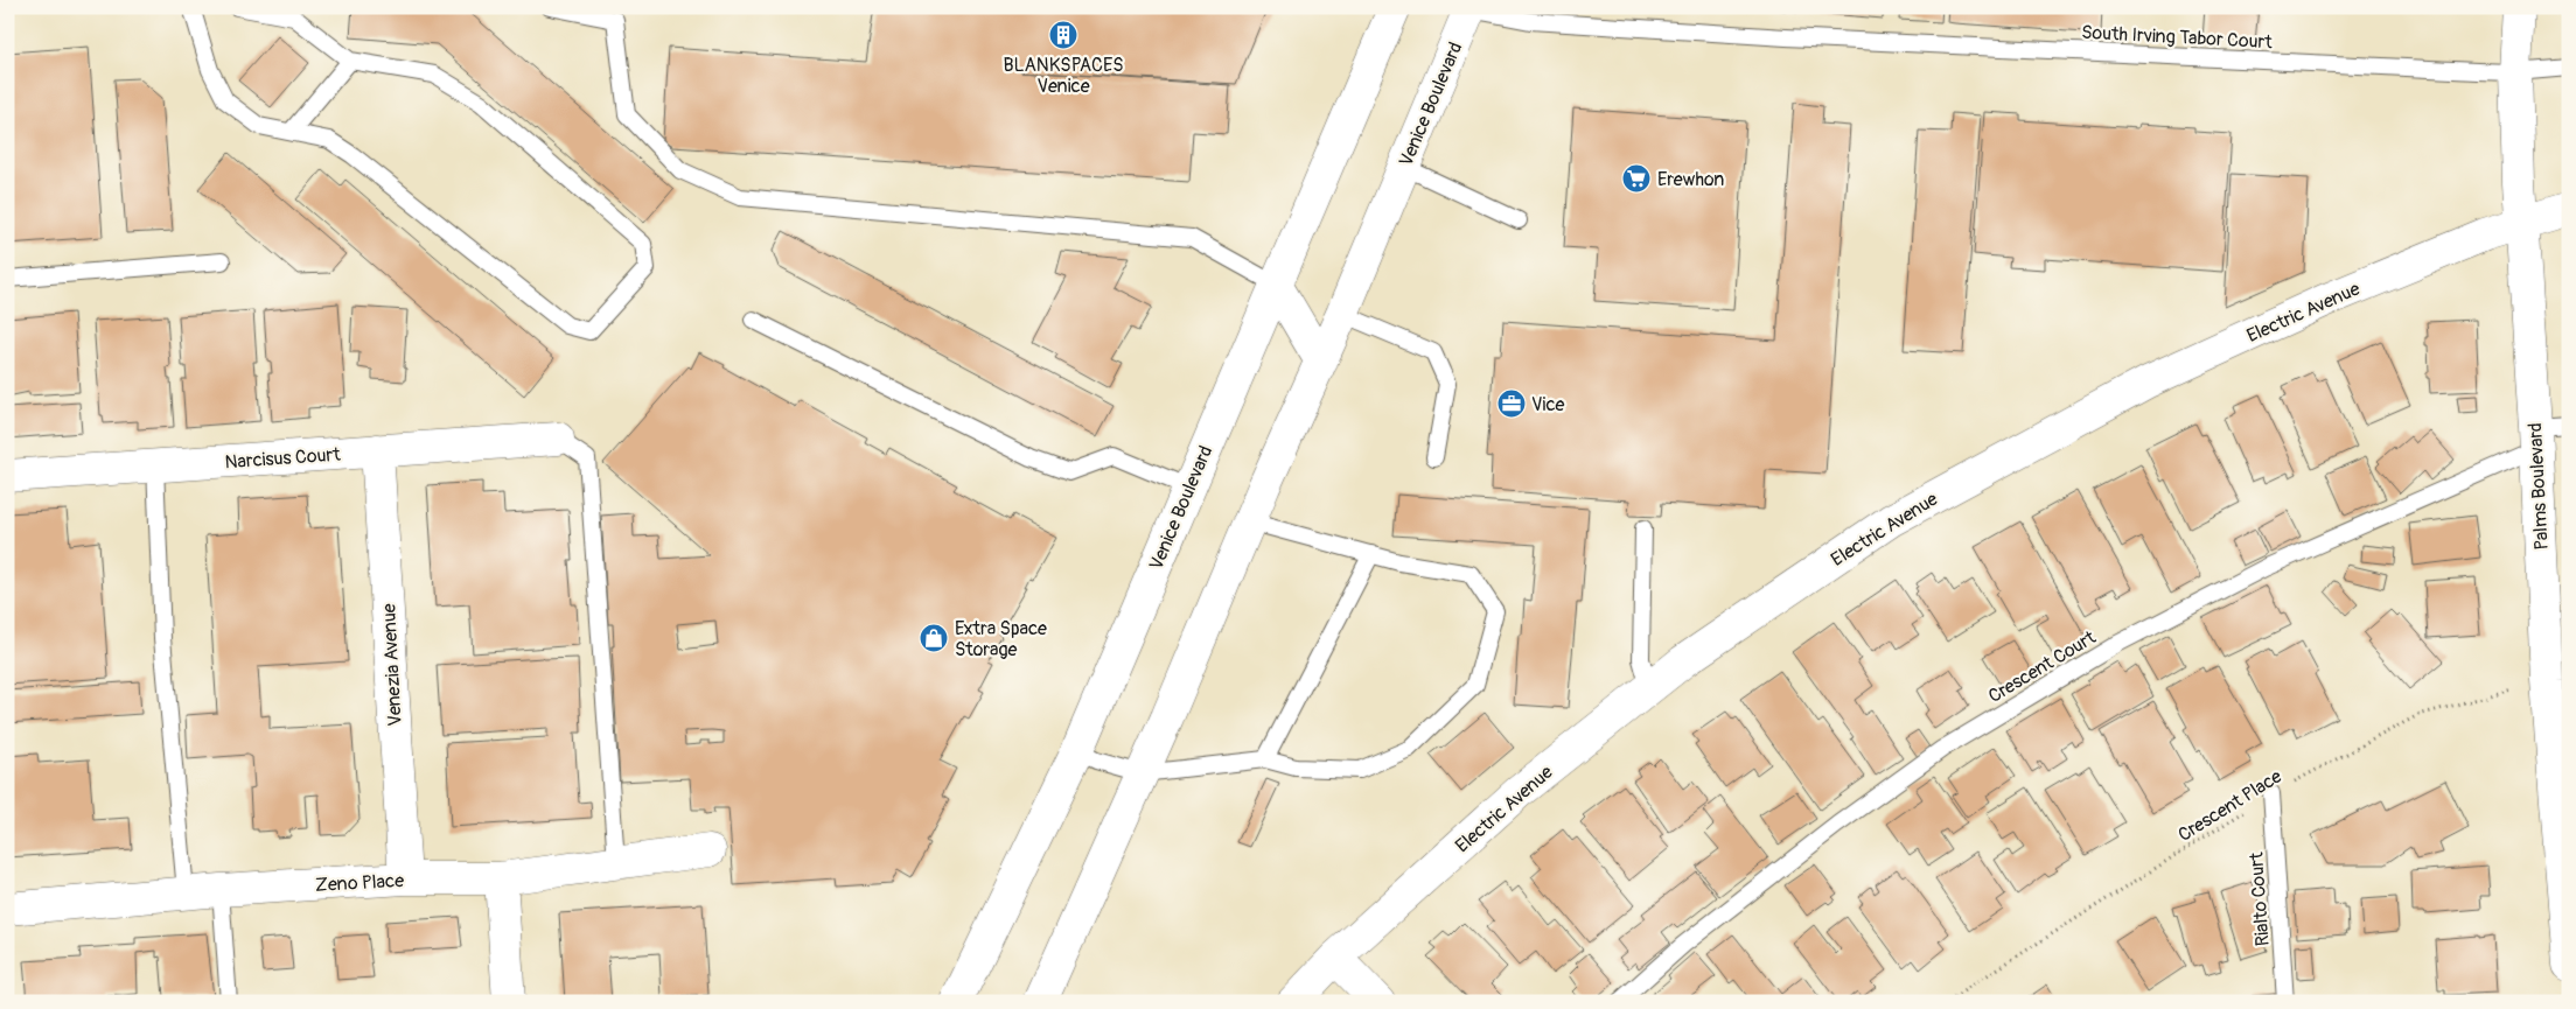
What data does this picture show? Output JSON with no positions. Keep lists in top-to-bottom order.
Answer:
{
  "streets": {
    "street": [
      "Venice Boulevard",
      "Electric Avenue",
      "Narcisus Court",
      "Palms Boulevard",
      "Venezia Avenue",
      "Zeno Place"
    ],
    "lane": ["South Irving Tabor Court", "Crescent Court", "Rialto Court"],
    "path": ["Crescent Place"]
  },
  "crossings": [
    ["South Irving Tabor Court", "Venice Boulevard"],
    ["South Irving Tabor Court", "Palms Boulevard"],
    ["Electric Avenue", "Palms Boulevard"],
    ["Narcisus Court", "Venezia Avenue"],
    ["Palms Boulevard", "Crescent Court"],
    ["Palms Boulevard", "Crescent Place"],
    ["Venezia Avenue", "Zeno Place"],
    ["Crescent Place", "Rialto Court"]
  ],
  "places": {
    "building": ["BLANKSPACES Venice"],
    "supermarket": ["Erewhon"],
    "office": ["Vice"],
    "shop": ["Extra Space Storage"]
  }
}
